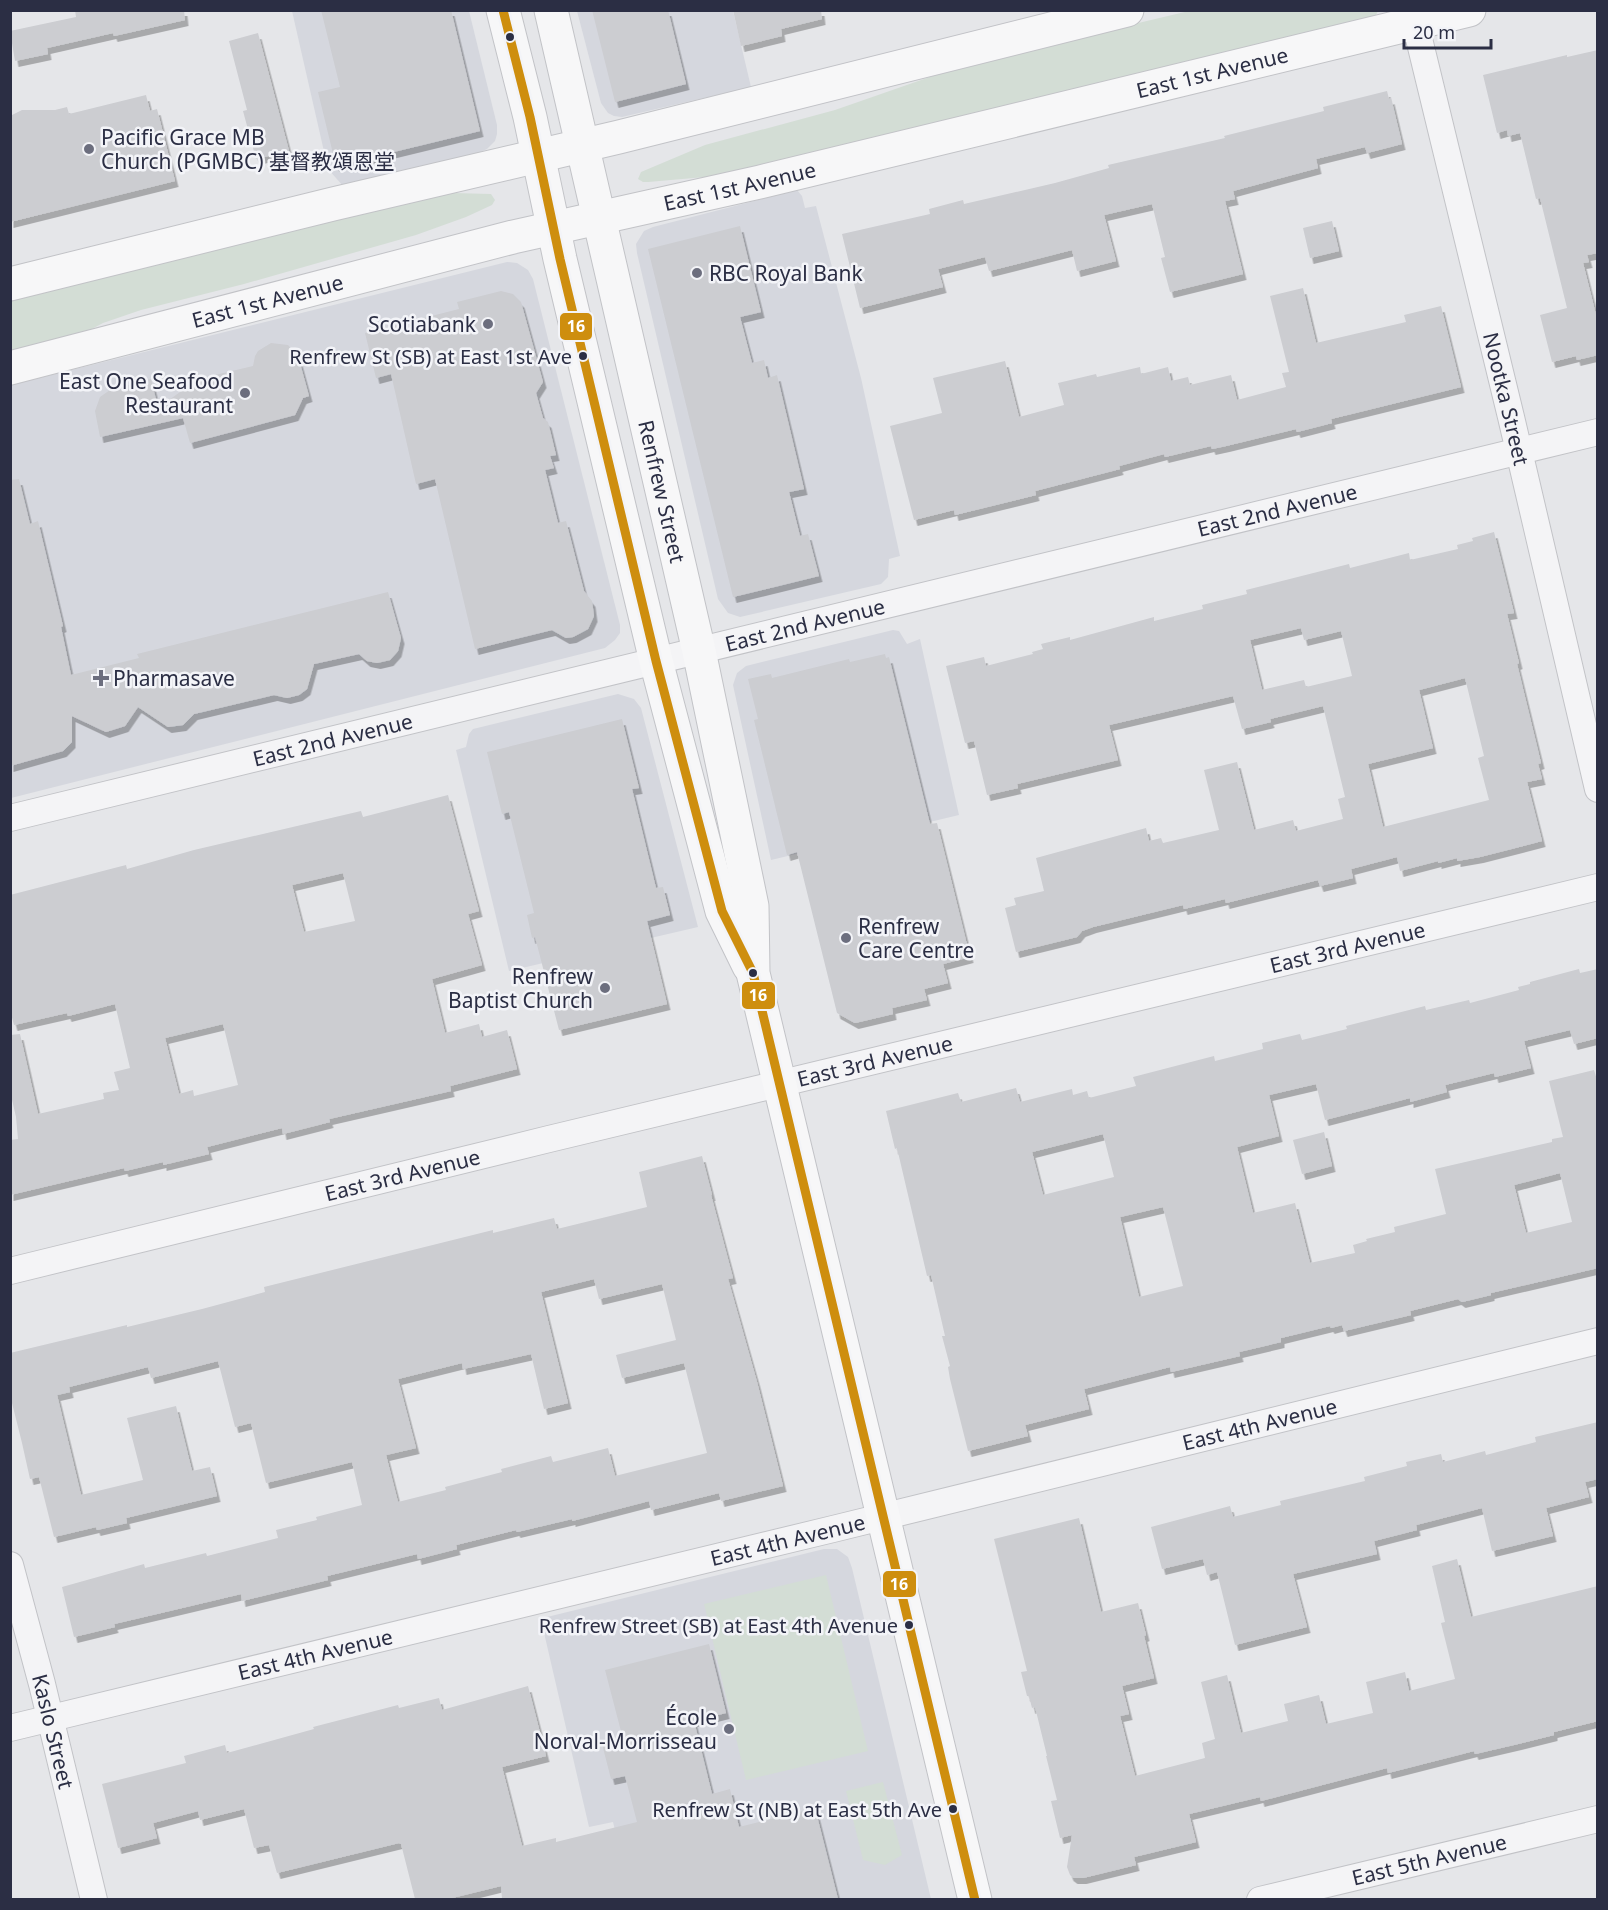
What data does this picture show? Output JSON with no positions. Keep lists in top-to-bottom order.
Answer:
{
  "streets": {
    "street": [
      "East 1st Avenue",
      "Nootka Street",
      "Renfrew Street",
      "East 2nd Avenue",
      "East 3rd Avenue",
      "East 4th Avenue",
      "Kaslo Street",
      "East 5th Avenue"
    ]
  },
  "crossings": [
    ["East 1st Avenue", "Nootka Street"],
    ["East 1st Avenue", "Renfrew Street"],
    ["Nootka Street", "East 2nd Avenue"],
    ["Renfrew Street", "East 2nd Avenue"],
    ["Renfrew Street", "East 3rd Avenue"],
    ["Renfrew Street", "East 4th Avenue"],
    ["East 4th Avenue", "Kaslo Street"]
  ],
  "places": {
    "other": [
      "Pacific Grace MB Church (PGMBC) 基督教頌恩堂",
      "RBC Royal Bank",
      "Scotiabank",
      "Renfrew St (SB) at East 1st Ave",
      "East One Seafood Restaurant",
      "Renfrew Care Centre",
      "Renfrew Baptist Church",
      "Renfrew Street (SB) at East 4th Avenue",
      "École Norval-Morrisseau",
      "Renfrew St (NB) at East 5th Ave"
    ],
    "health": ["Pharmasave"]
  },
  "lines": ["transit line 16"],
  "scale_bar": "20 m"
}
